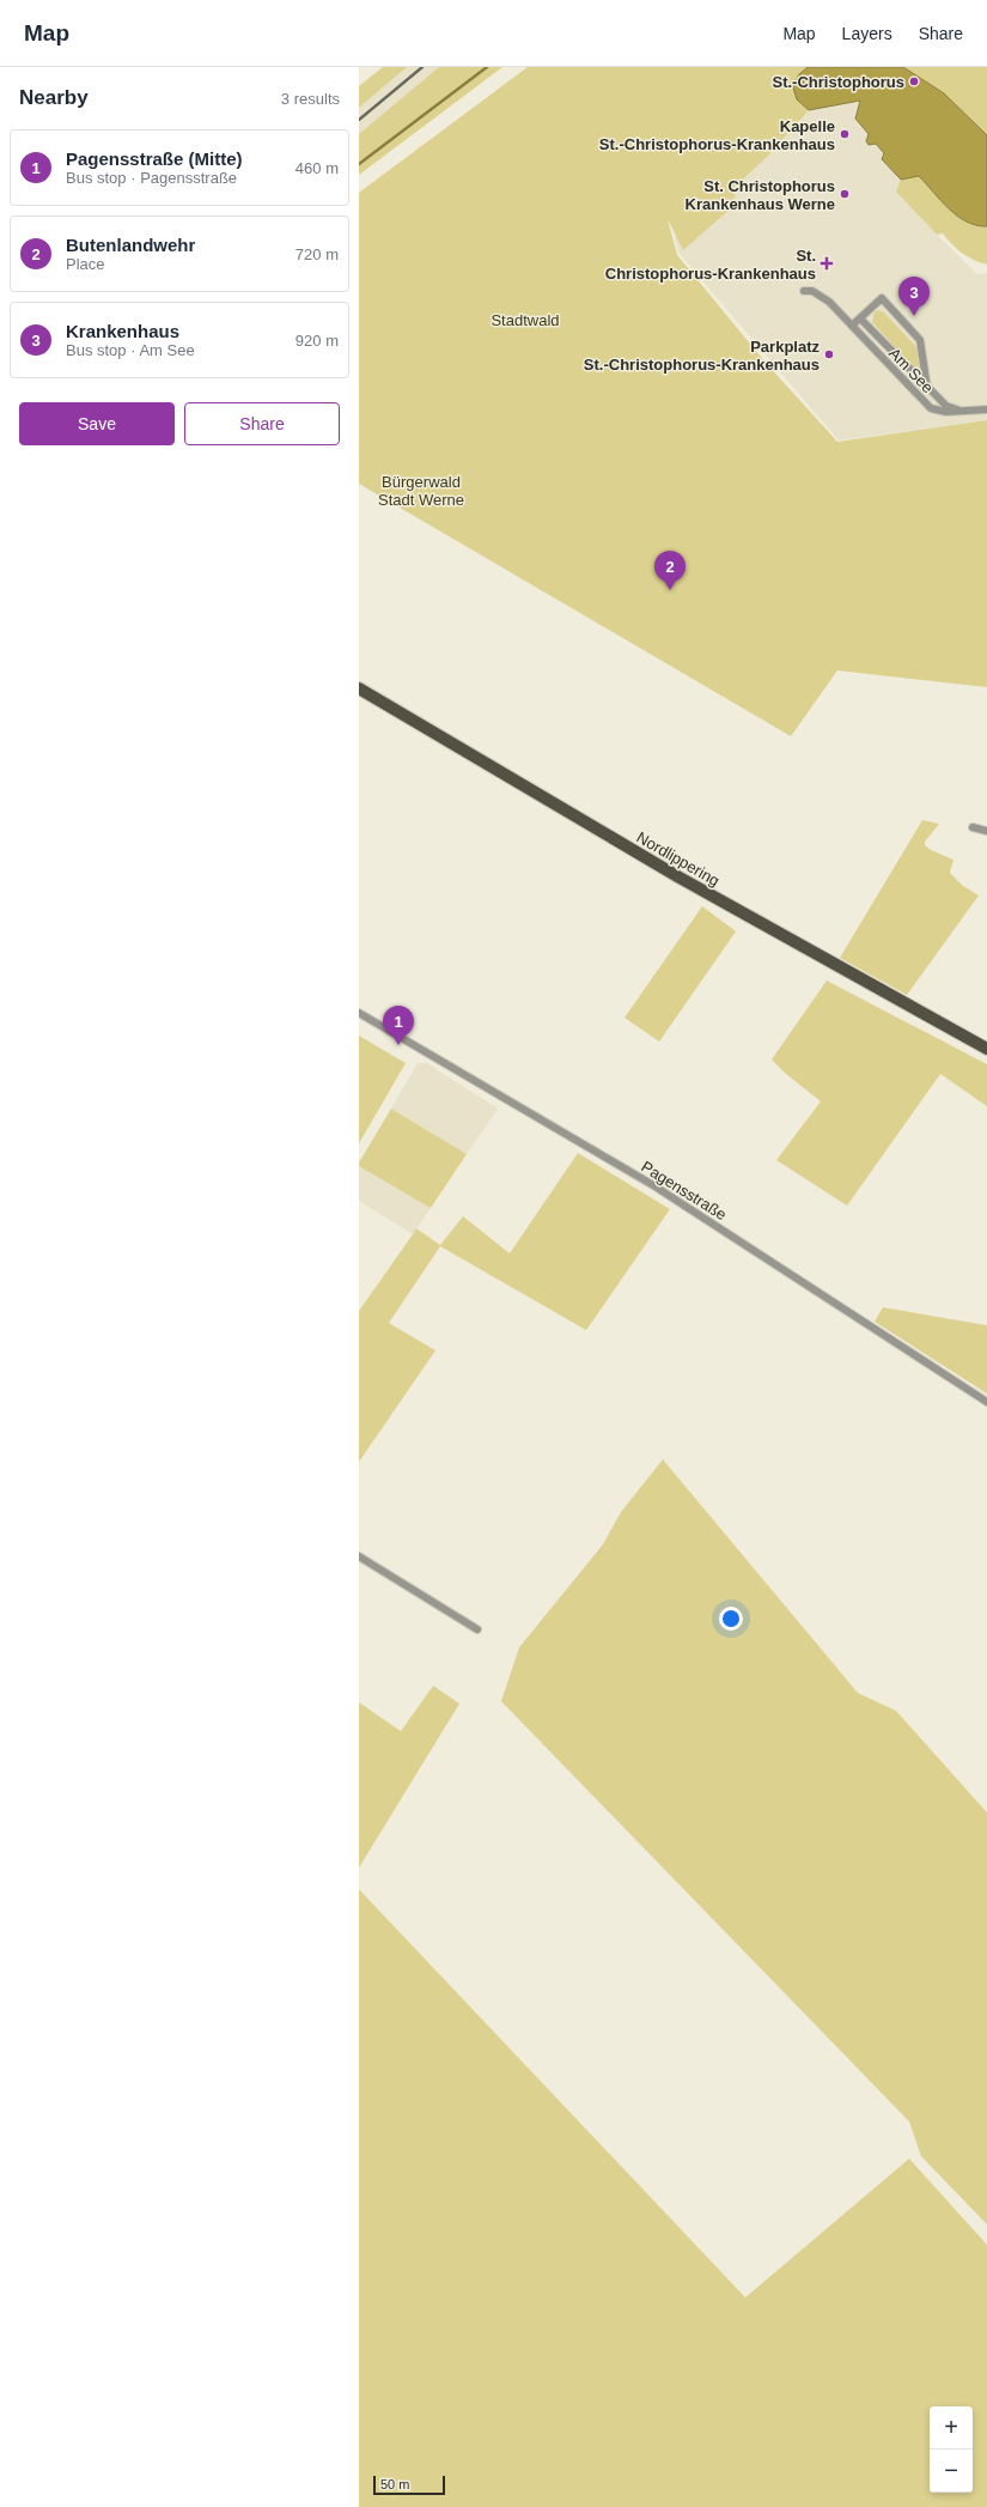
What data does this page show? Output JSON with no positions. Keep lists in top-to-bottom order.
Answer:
{
  "streets": {
    "main road": ["Nordlippering"],
    "street": ["Am See", "Pagensstraße"]
  },
  "parks": ["Stadtwald", "Bürgerwald Stadt Werne"],
  "places": {
    "other": [
      "St.-Christophorus",
      "Kapelle St.-Christophorus-Krankenhaus",
      "St. Christophorus Krankenhaus Werne",
      "Parkplatz St.-Christophorus-Krankenhaus"
    ],
    "health": ["St. Christophorus-Krankenhaus"]
  },
  "scale_bar": "50 m",
  "page": {
    "header": "Map",
    "nav": ["Map", "Layers", "Share"],
    "heading": ["Nearby", "3 results"],
    "list": [
      {
        "mark": "1",
        "name": "Pagensstraße (Mitte)",
        "note": "Bus stop · Pagensstraße",
        "value": "460 m"
      },
      {
        "mark": "2",
        "name": "Butenlandwehr",
        "note": "Place",
        "value": "720 m"
      },
      {
        "mark": "3",
        "name": "Krankenhaus",
        "note": "Bus stop · Am See",
        "value": "920 m"
      }
    ],
    "pins": ["3", "2", "1"],
    "buttons": ["Save", "Share"],
    "map_buttons": ["+", "−"],
    "scale": "50 m"
  }
}
